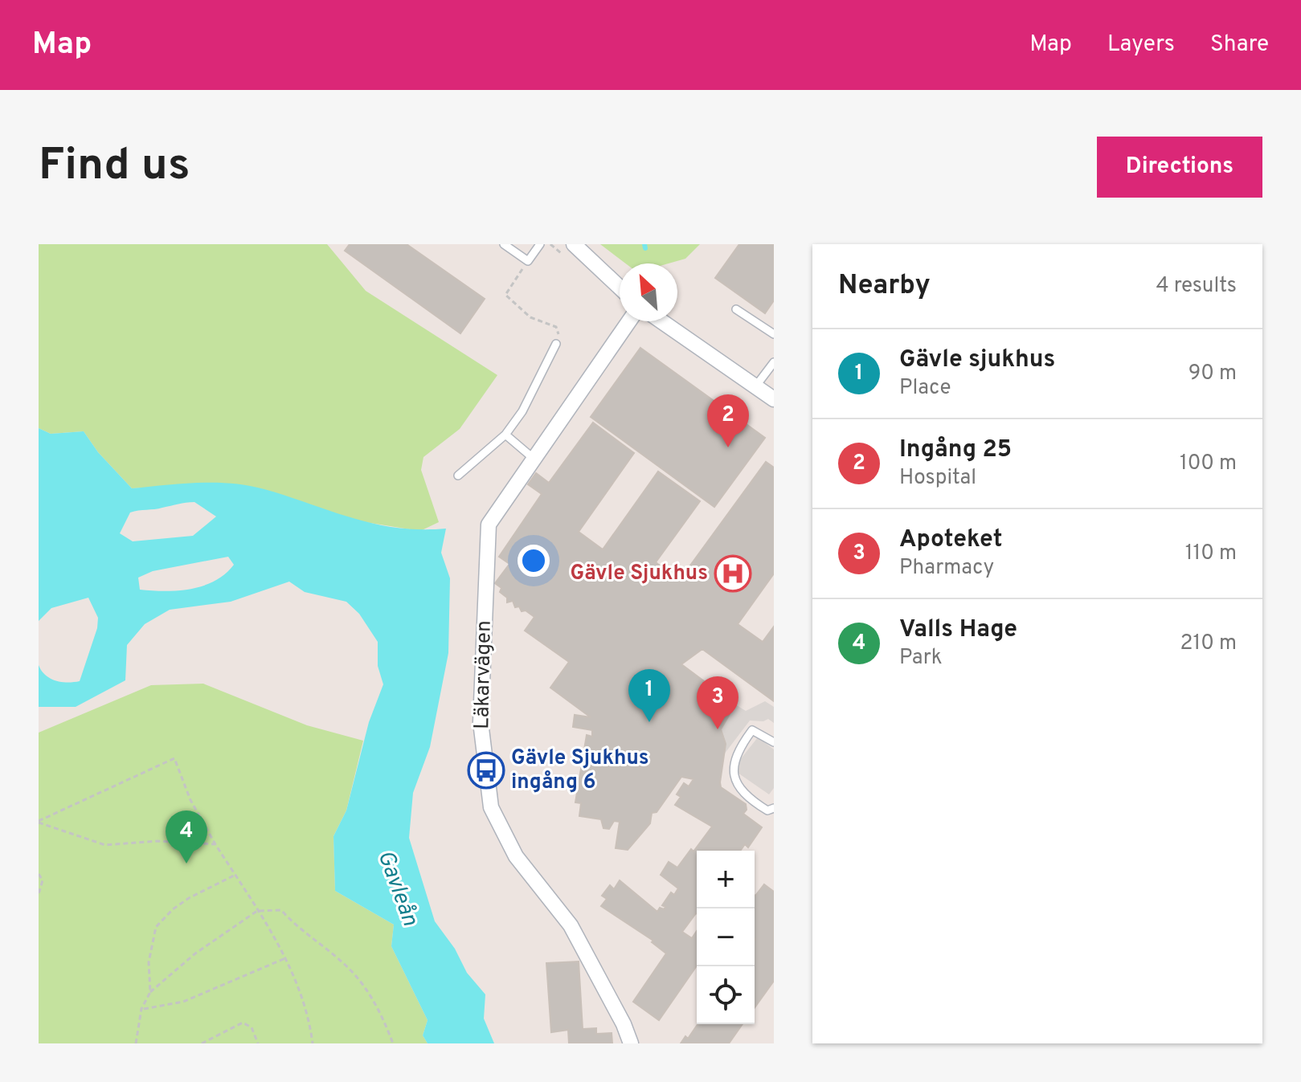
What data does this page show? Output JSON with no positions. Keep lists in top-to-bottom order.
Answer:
{
  "streets": {
    "street": ["Läkarvägen"]
  },
  "water": ["Gavleån"],
  "places": {
    "hospital": ["Gävle Sjukhus"],
    "bus stop": ["Gävle Sjukhus ingång 6"]
  },
  "north": "top left",
  "page": {
    "header": "Map",
    "nav": ["Map", "Layers", "Share"],
    "buttons": "Directions",
    "title": "Find us",
    "heading": ["Nearby", "4 results"],
    "list": [
      {
        "mark": "1",
        "name": "Gävle sjukhus",
        "note": "Place",
        "value": "90 m"
      },
      {
        "mark": "2",
        "name": "Ingång 25",
        "note": "Hospital",
        "value": "100 m"
      },
      {
        "mark": "3",
        "name": "Apoteket",
        "note": "Pharmacy",
        "value": "110 m"
      },
      {
        "mark": "4",
        "name": "Valls Hage",
        "note": "Park",
        "value": "210 m"
      }
    ],
    "pins": [
      "2",
      "1",
      "3",
      "4"
    ],
    "map_buttons": ["+", "−"]
  }
}
